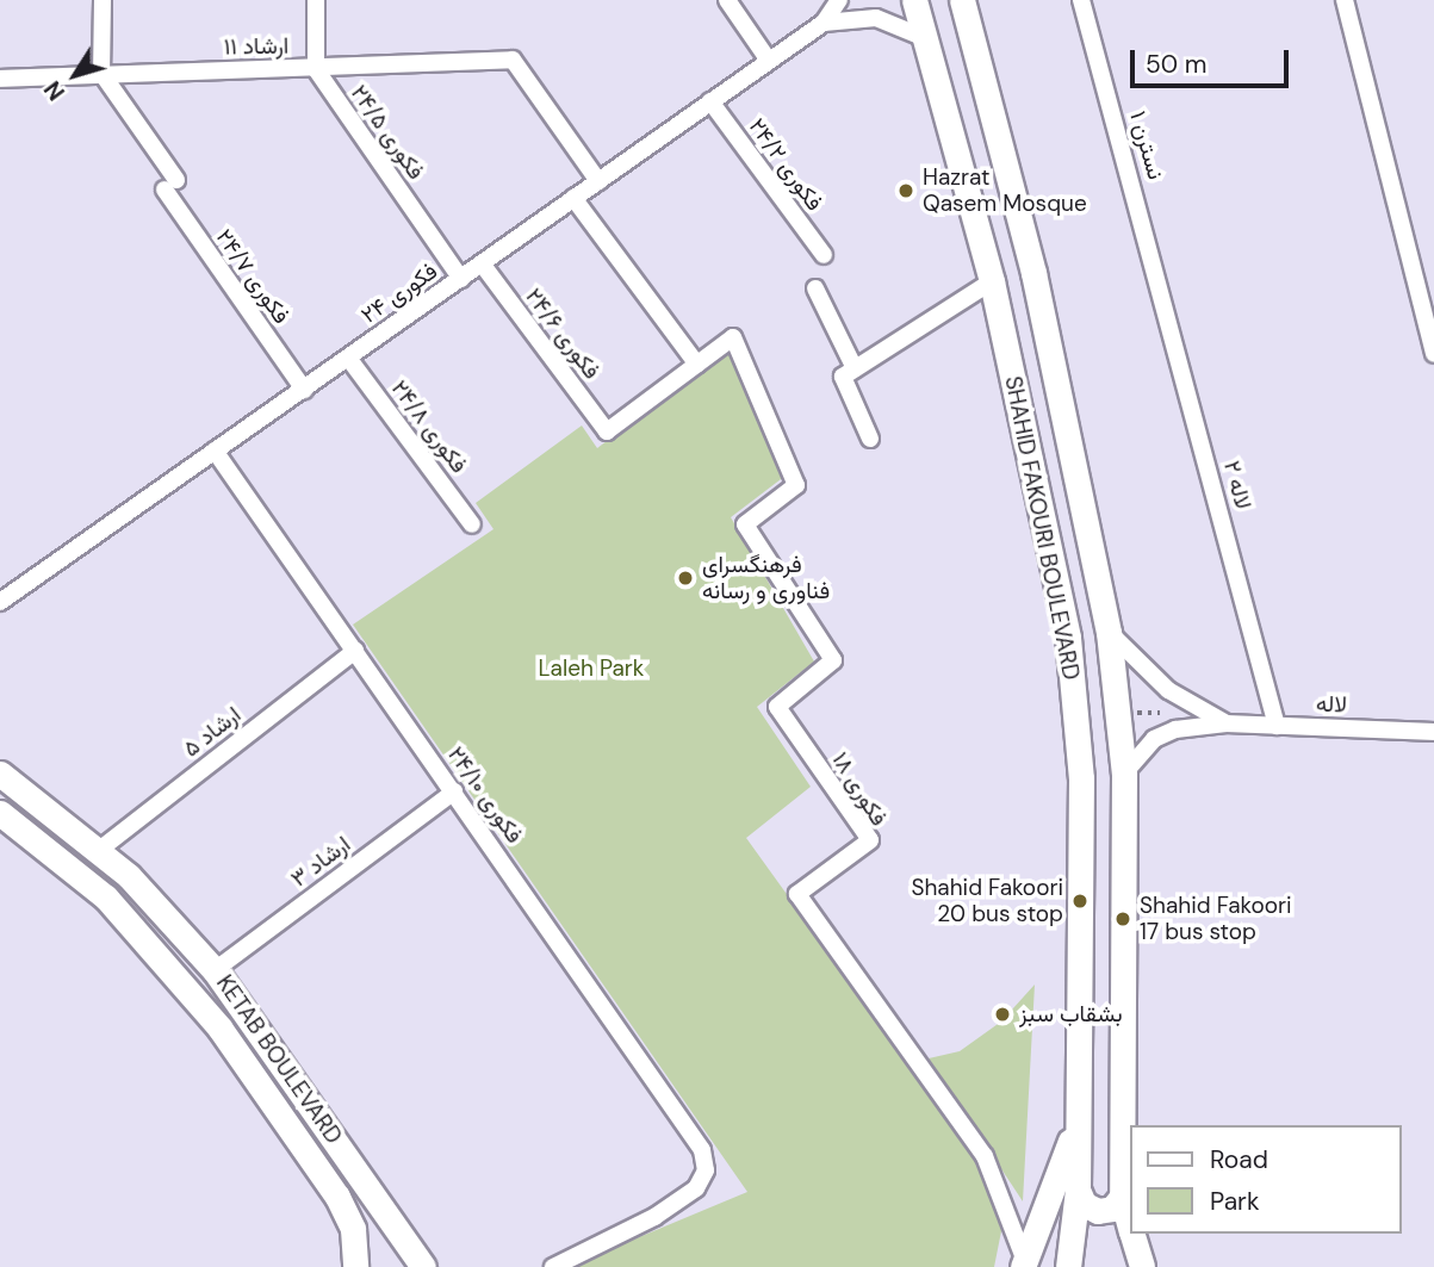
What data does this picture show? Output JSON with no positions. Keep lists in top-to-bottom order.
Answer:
{
  "streets": {
    "main road": ["SHAHID FAKOURI BOULEVARD", "KETAB BOULEVARD"],
    "street": [
      "ارشاد ۱۱",
      "فکوری ۲۴/۵",
      "نسترن ۱",
      "فکوری ۲۴/۲",
      "فکوری ۲۴/۷",
      "فکوری ۲۴",
      "فکوری ۲۴/۶",
      "فکوری ۲۴/۸",
      "لاله ۲",
      "لاله",
      "ارشاد ۵",
      "فکوری ١٨",
      "فکوری ۲۴/۱۰",
      "ارشاد ۳"
    ]
  },
  "crossings": [
    ["ارشاد ۱۱", "فکوری ۲۴/۵"],
    ["ارشاد ۱۱", "فکوری ۲۴/۷"],
    ["ارشاد ۱۱", "فکوری ۲۴"],
    ["فکوری ۲۴/۵", "فکوری ۲۴"],
    ["نسترن ۱", "لاله ۲"],
    ["فکوری ۲۴/۲", "فکوری ۲۴"],
    ["فکوری ۲۴/۷", "فکوری ۲۴"],
    ["فکوری ۲۴", "فکوری ۲۴/۶"],
    ["فکوری ۲۴", "فکوری ۲۴/۸"],
    ["فکوری ۲۴", "فکوری ۲۴/۱۰"],
    ["فکوری ۲۴/۶", "فکوری ١٨"],
    ["لاله ۲", "لاله"],
    ["SHAHID FAKOURI BOULEVARD", "لاله"],
    ["ارشاد ۵", "فکوری ۲۴/۱۰"],
    ["ارشاد ۵", "KETAB BOULEVARD"],
    ["فکوری ۲۴/۱۰", "ارشاد ۳"],
    ["ارشاد ۳", "KETAB BOULEVARD"]
  ],
  "parks": ["Laleh Park"],
  "places": [
    "Hazrat Qasem Mosque",
    "فرهنگسرای فناوری و رسانه",
    "Shahid Fakoori 20 bus stop",
    "Shahid Fakoori 17 bus stop",
    "بشقاب سبز"
  ],
  "legend": ["Road", "Park"],
  "scale_bar": "50 m",
  "north": "bottom left"
}
